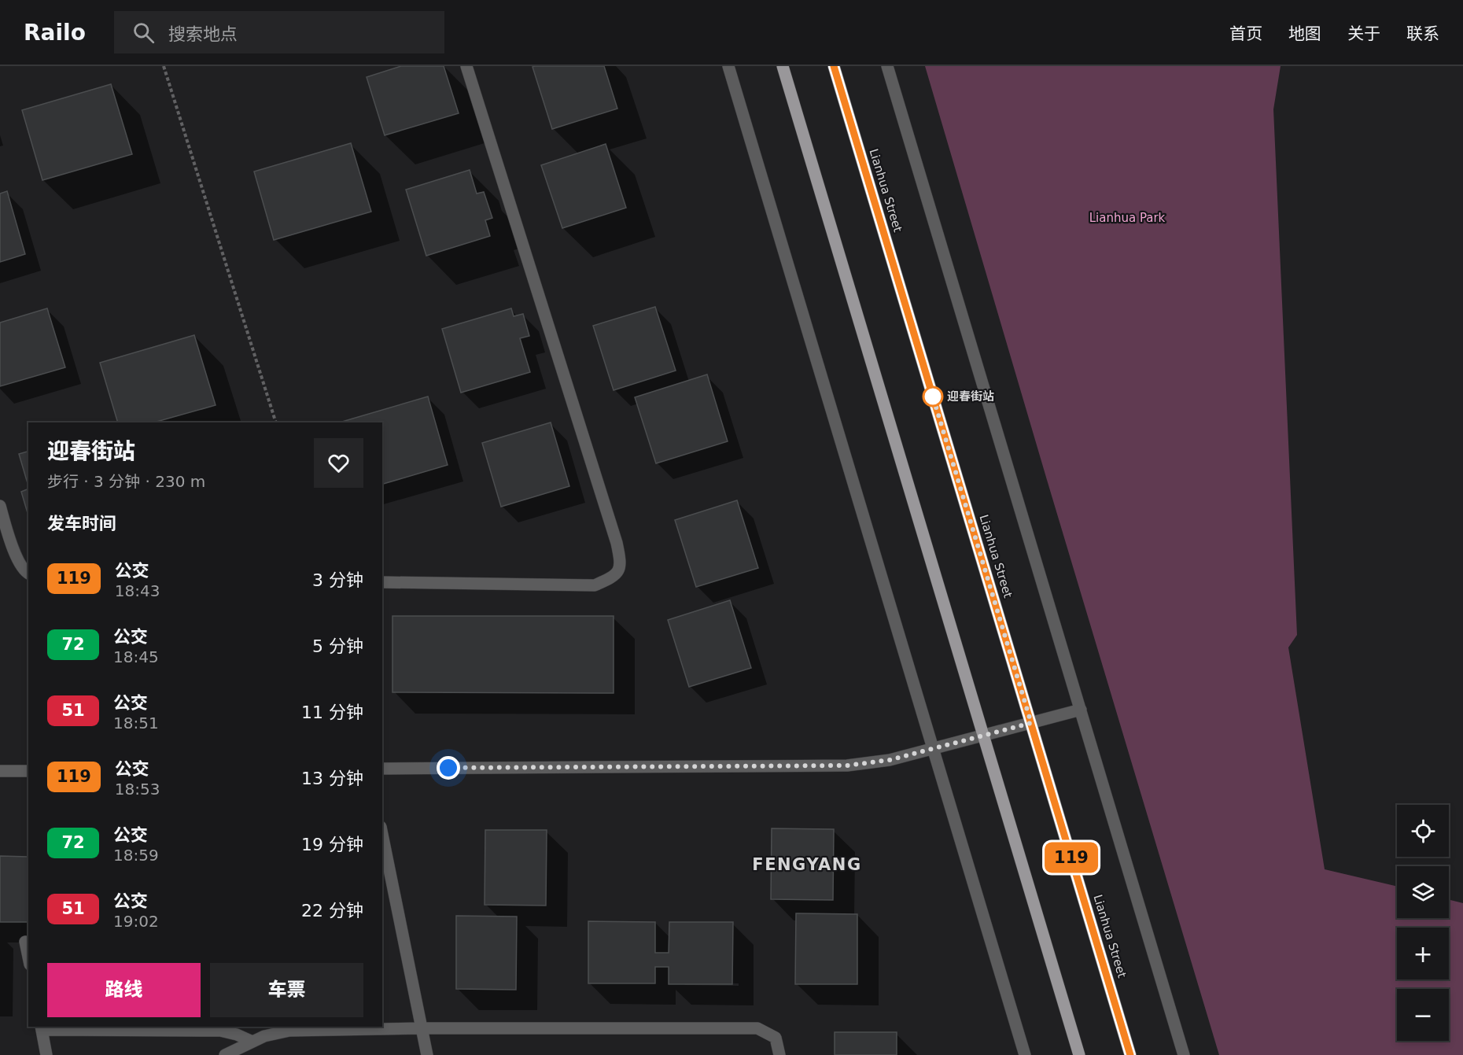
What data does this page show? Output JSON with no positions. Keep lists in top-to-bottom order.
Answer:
{
  "streets": {
    "main road": ["Lianhua Street"]
  },
  "districts": ["FENGYANG"],
  "parks": ["Lianhua Park"],
  "places": ["迎春街站"],
  "lines": ["bus line 119"],
  "page": {
    "header": "Railo",
    "search": "搜索地点",
    "nav": [
      "首页",
      "地图",
      "关于",
      "联系"
    ],
    "on_map": "119",
    "heading": [
      ["迎春街站", "步行 · 3 分钟 · 230 m"],
      "发车时间"
    ],
    "list": [
      {
        "mark": "119",
        "name": "公交",
        "note": "18:43",
        "value": "3 分钟"
      },
      {
        "mark": "72",
        "name": "公交",
        "note": "18:45",
        "value": "5 分钟"
      },
      {
        "mark": "51",
        "name": "公交",
        "note": "18:51",
        "value": "11 分钟"
      },
      {
        "mark": "119",
        "name": "公交",
        "note": "18:53",
        "value": "13 分钟"
      },
      {
        "mark": "72",
        "name": "公交",
        "note": "18:59",
        "value": "19 分钟"
      },
      {
        "mark": "51",
        "name": "公交",
        "note": "19:02",
        "value": "22 分钟"
      }
    ],
    "map_buttons": ["+", "−"],
    "buttons": ["路线", "车票"]
  }
}
